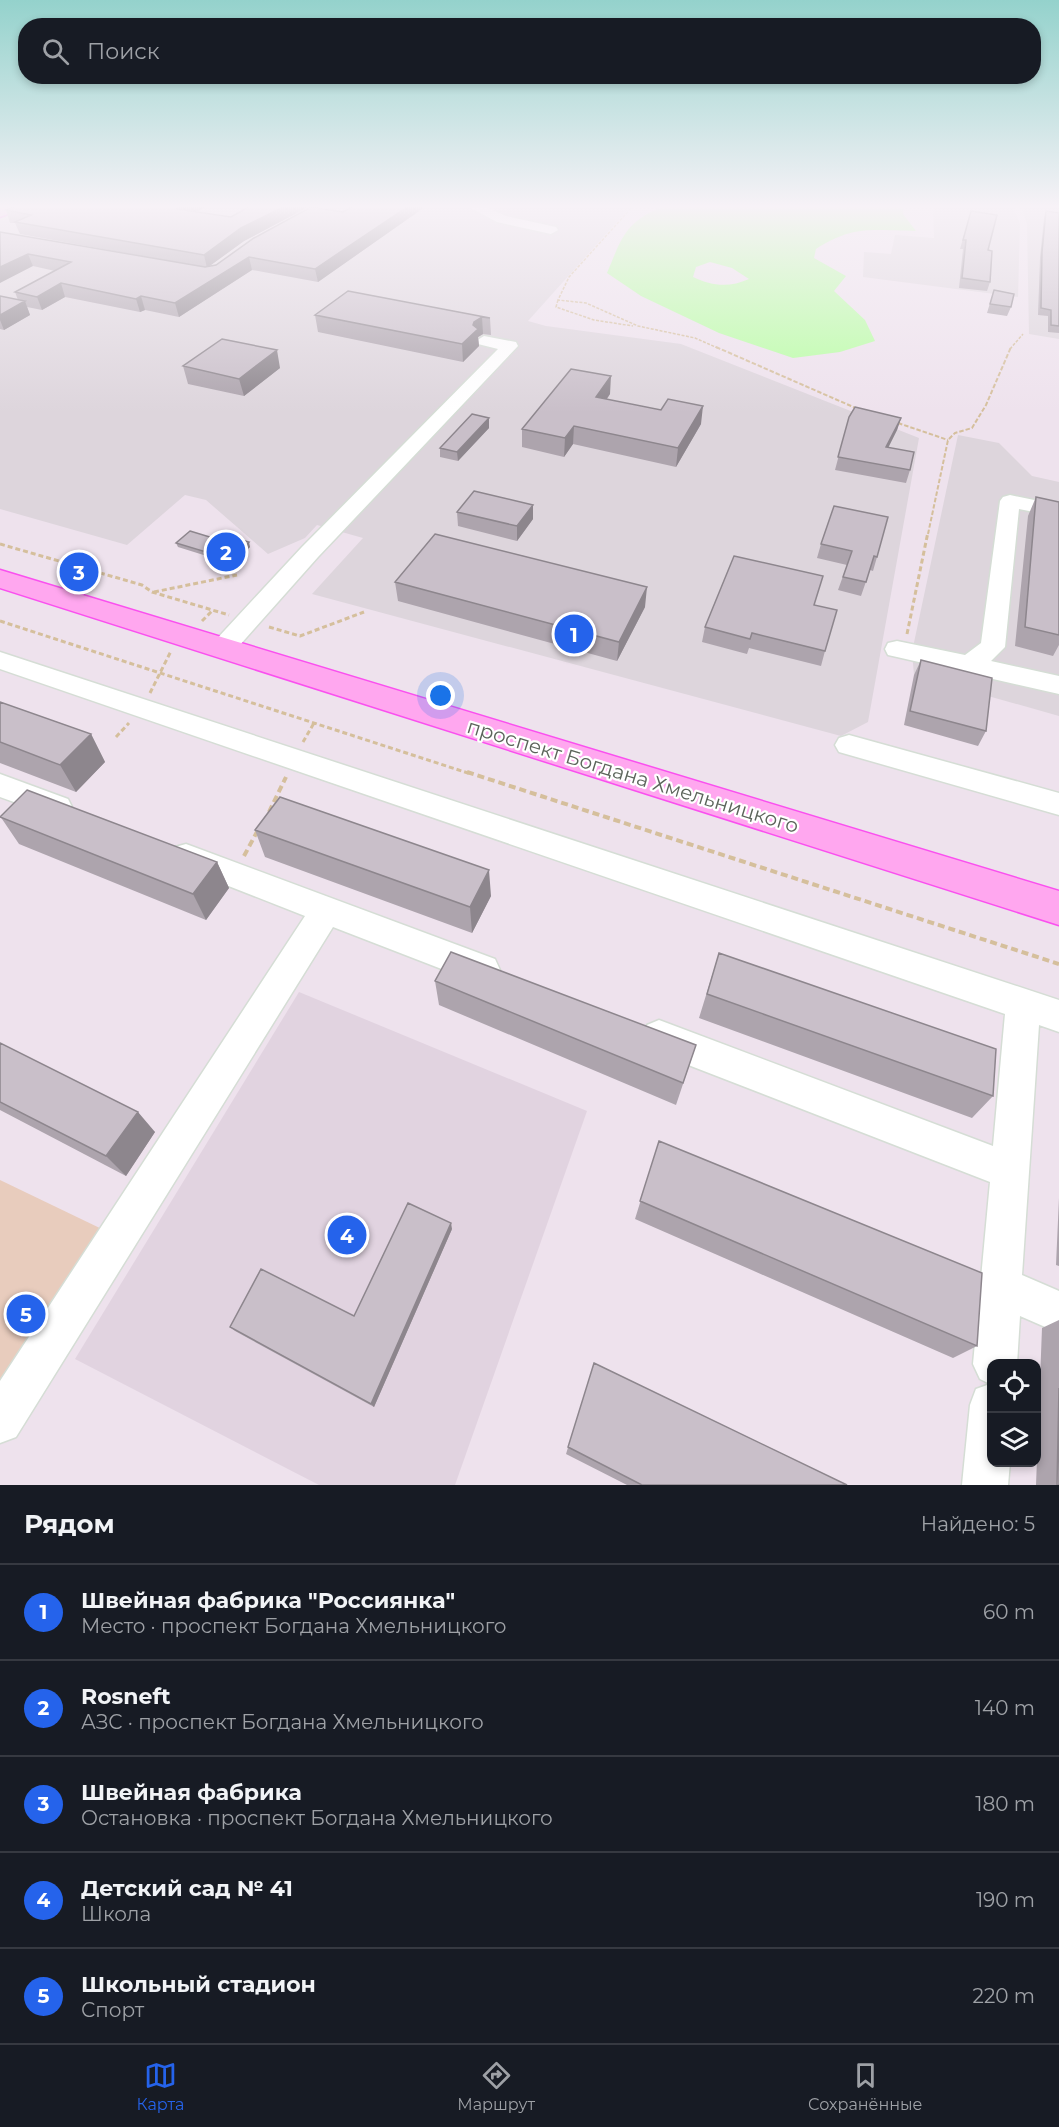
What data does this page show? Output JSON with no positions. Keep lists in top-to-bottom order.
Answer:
{
  "streets": {
    "main road": ["проспект Богдана Хмельницкого"]
  },
  "page": {
    "search": "Поиск",
    "pins": [
      "2",
      "3",
      "1",
      "4",
      "5"
    ],
    "heading": ["Рядом", "Найдено: 5"],
    "list": [
      {
        "mark": "1",
        "name": "Швейная фабрика \"Россиянка\"",
        "note": "Место · проспект Богдана Хмельницкого",
        "value": "60 m"
      },
      {
        "mark": "2",
        "name": "Rosneft",
        "note": "АЗС · проспект Богдана Хмельницкого",
        "value": "140 m"
      },
      {
        "mark": "3",
        "name": "Швейная фабрика",
        "note": "Остановка · проспект Богдана Хмельницкого",
        "value": "180 m"
      },
      {
        "mark": "4",
        "name": "Детский сад № 41",
        "note": "Школа",
        "value": "190 m"
      },
      {
        "mark": "5",
        "name": "Школьный стадион",
        "note": "Спорт",
        "value": "220 m"
      }
    ],
    "nav": ["Карта", "Маршрут", "Сохранённые"]
  }
}
